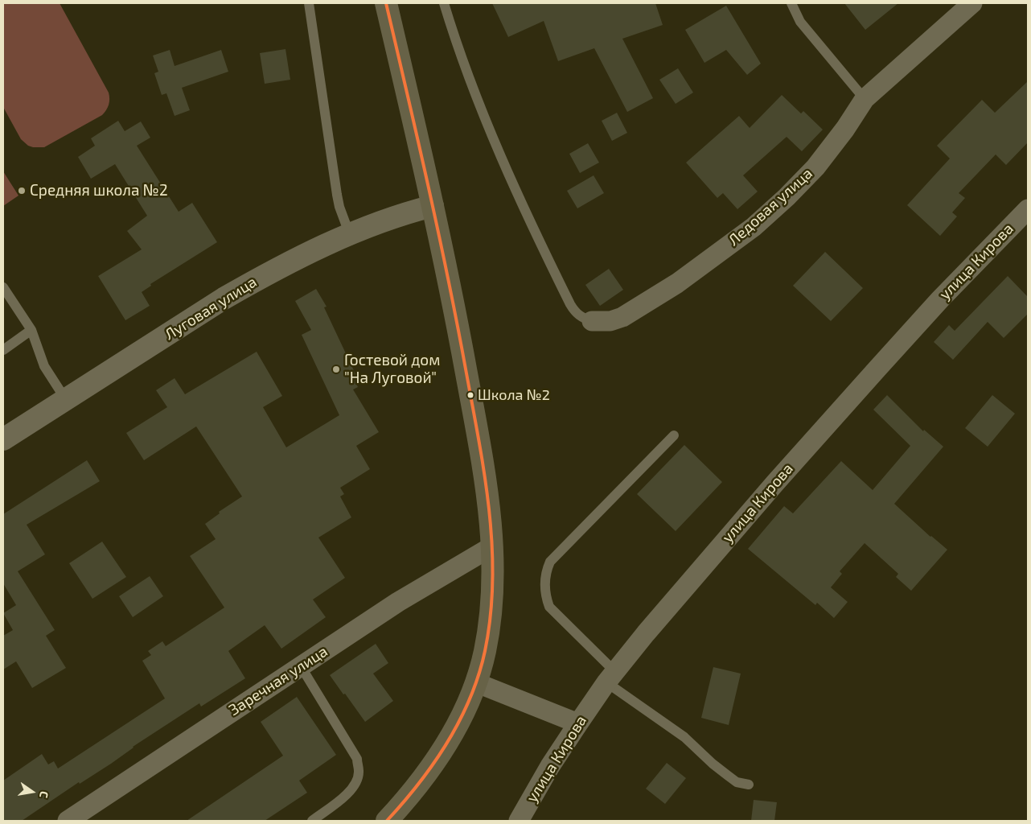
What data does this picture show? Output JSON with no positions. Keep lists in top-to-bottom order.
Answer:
{
  "streets": {
    "street": [
      "Ледовая улица",
      "улица Кирова",
      "Луговая улица",
      "Заречная улица"
    ]
  },
  "places": ["Средняя школа №2", "Гостевой дом \"На Луговой\"", "Школа №2"],
  "north": "right"
}
